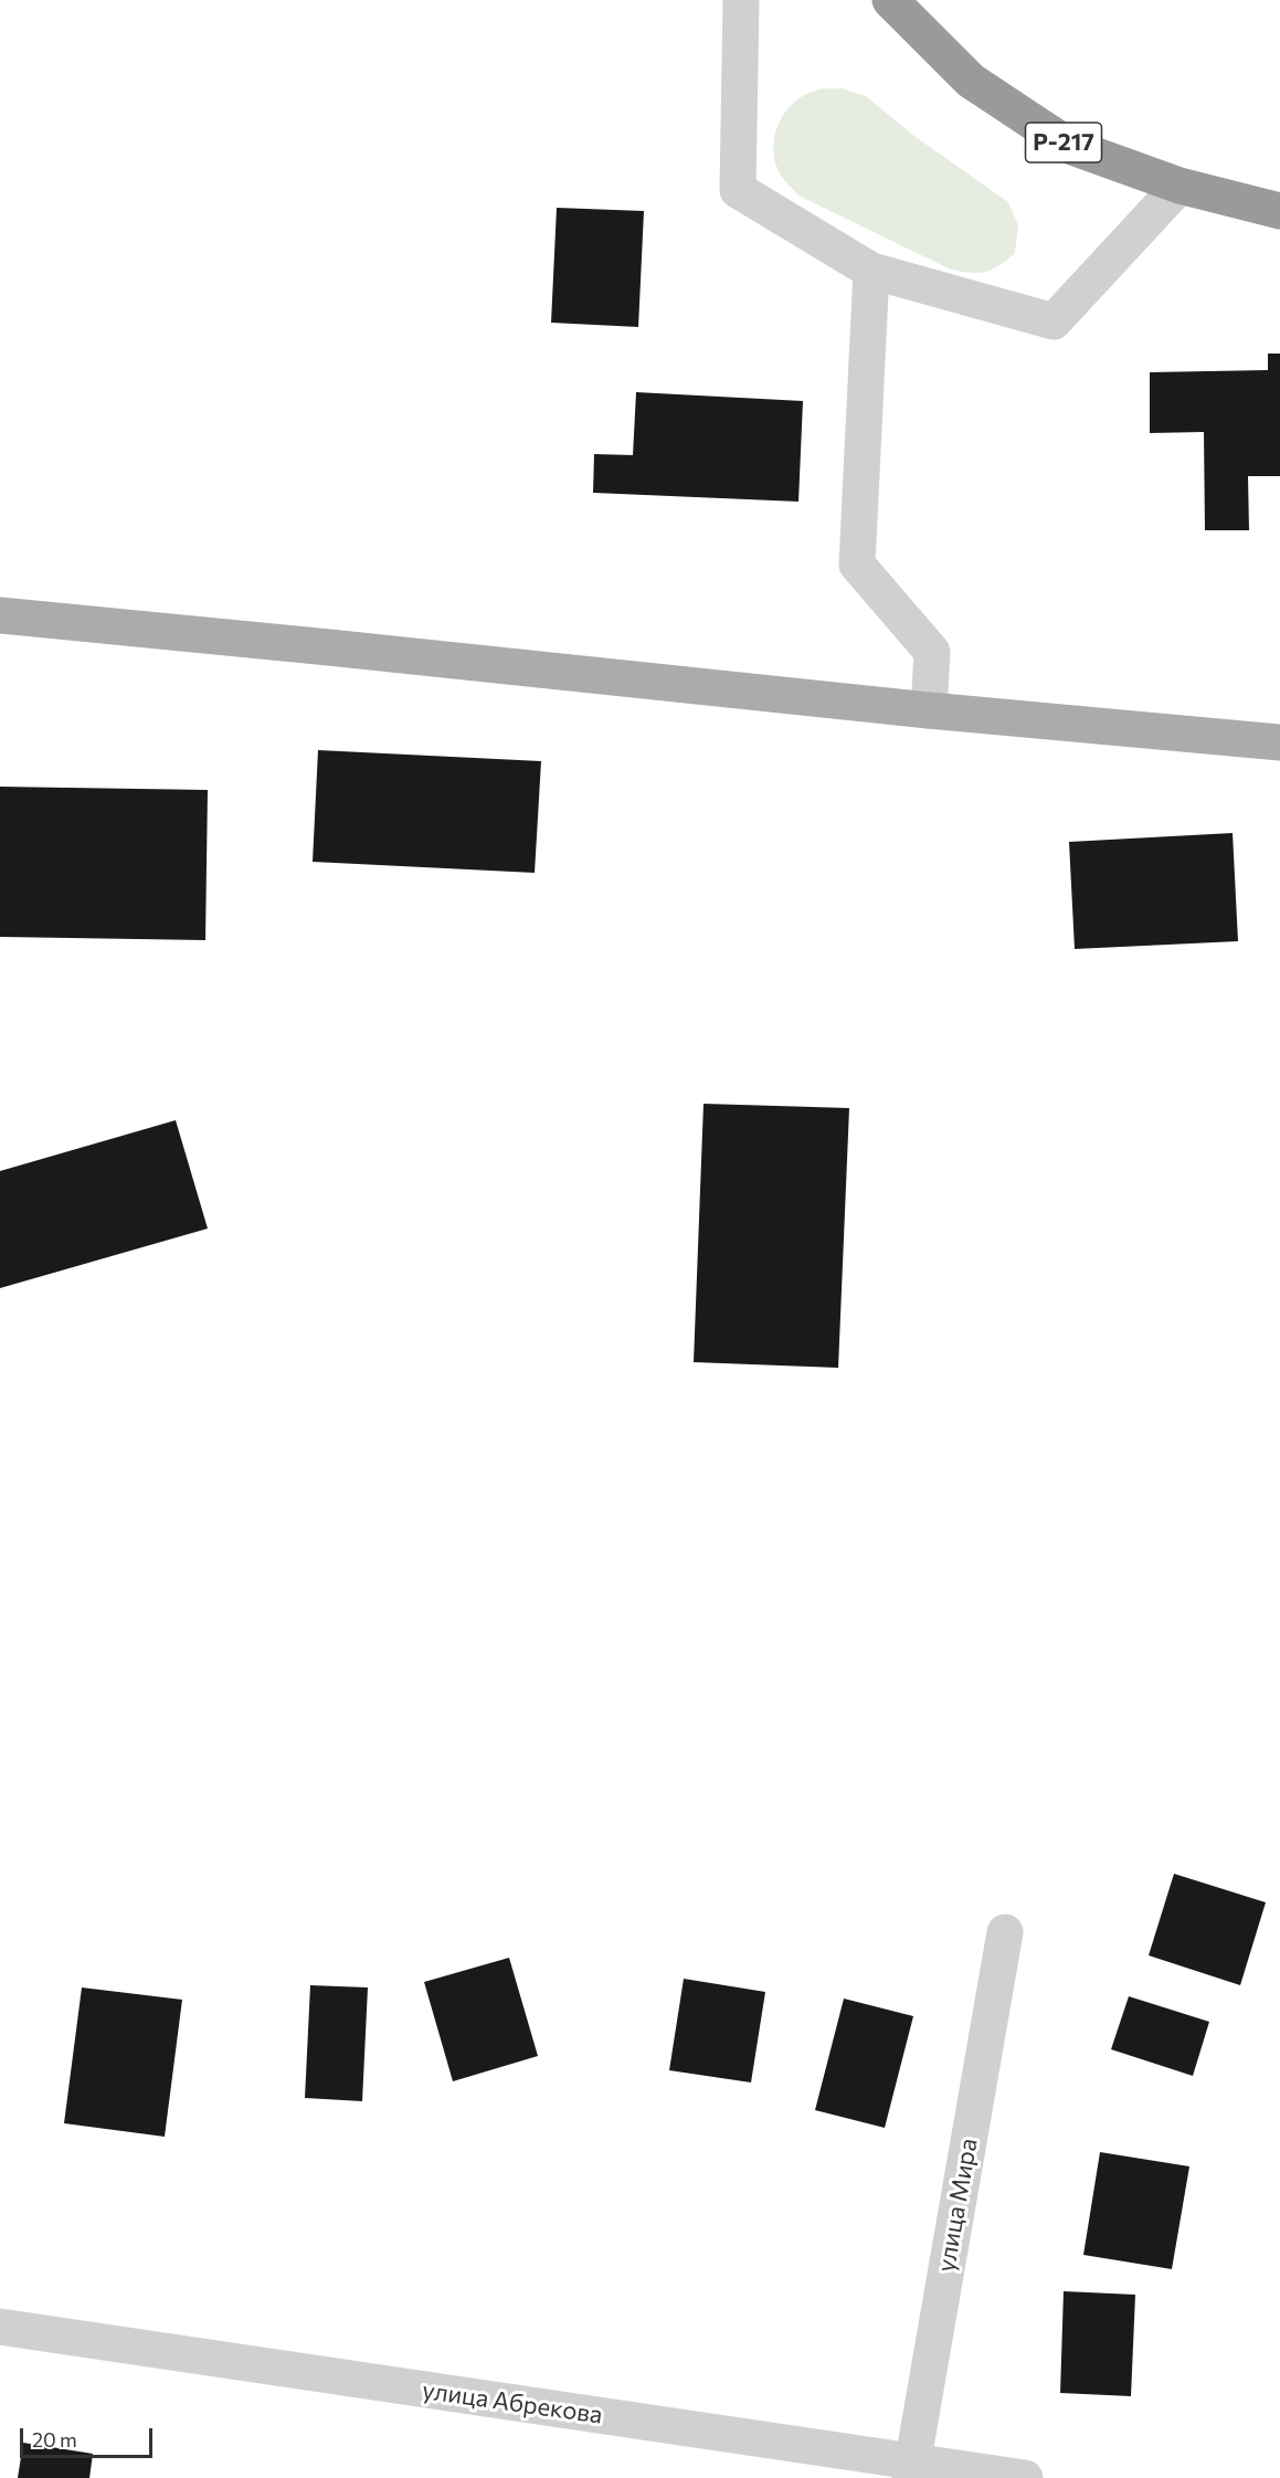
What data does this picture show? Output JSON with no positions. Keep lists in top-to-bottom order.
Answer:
{
  "streets": {
    "highway": ["Р-217"],
    "street": ["улица Мира", "улица Абрекова"]
  },
  "crossings": [
    ["улица Мира", "улица Абрекова"]
  ],
  "scale_bar": "20 m"
}
